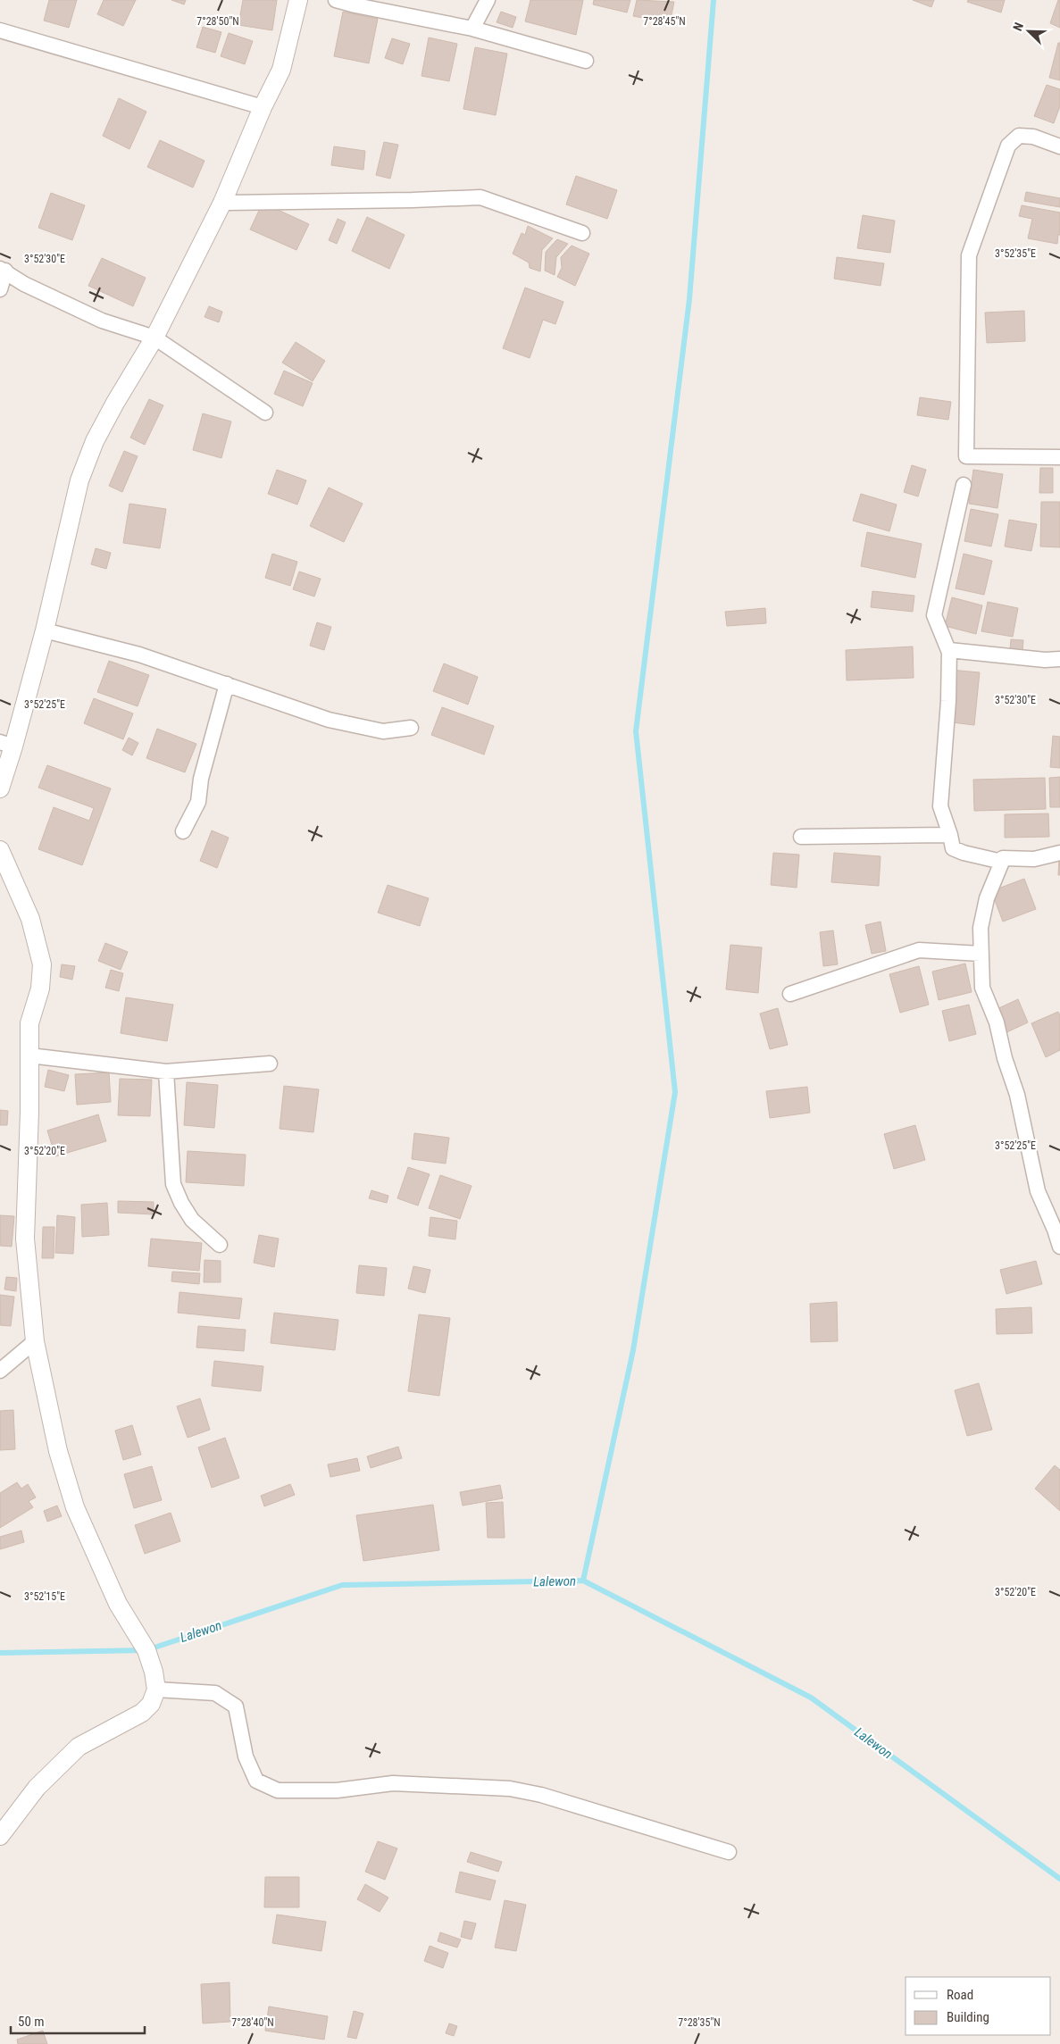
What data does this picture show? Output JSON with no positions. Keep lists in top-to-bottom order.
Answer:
{
  "water": ["Lalewon"],
  "legend": ["Road", "Building"],
  "scale_bar": "50 m",
  "north": "top left",
  "coordinates": [
    "7°28'50\"N",
    "7°28'45\"N",
    "3°52'35\"E",
    "3°52'30\"E",
    "3°52'25\"E",
    "3°52'20\"E",
    "3°52'15\"E",
    "7°28'40\"N",
    "7°28'35\"N"
  ]
}
